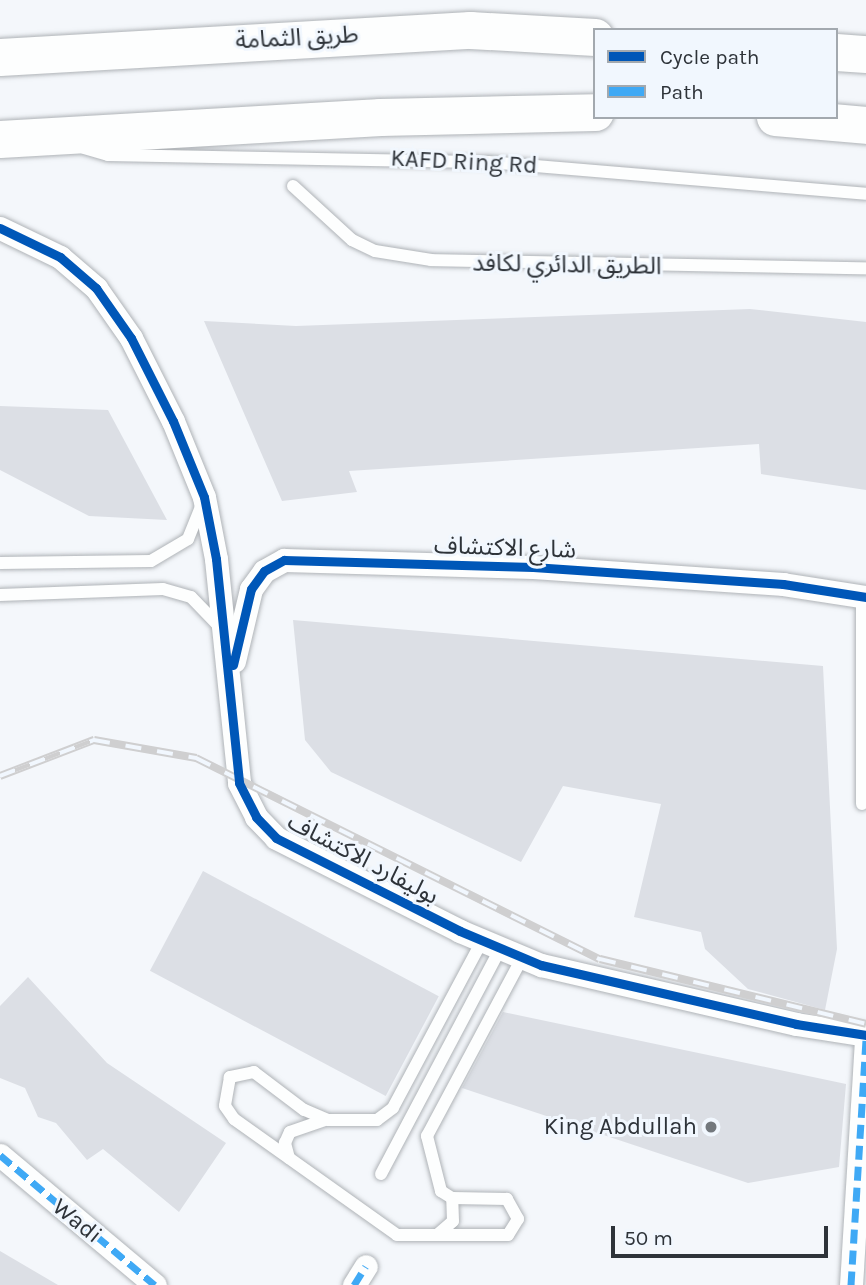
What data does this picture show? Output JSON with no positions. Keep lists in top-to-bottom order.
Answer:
{
  "streets": {
    "main road": ["طريق الثمامة"],
    "street": ["شارع الاكتشاف", "بوليفارد الاكتشاف", "Wadi"],
    "lane": ["KAFD Ring Rd", "الطريق الدائري لكافد"]
  },
  "crossings": [
    ["شارع الاكتشاف", "بوليفارد الاكتشاف"]
  ],
  "places": ["King Abdullah"],
  "legend": ["Cycle path", "Path"],
  "scale_bar": "50 m"
}
